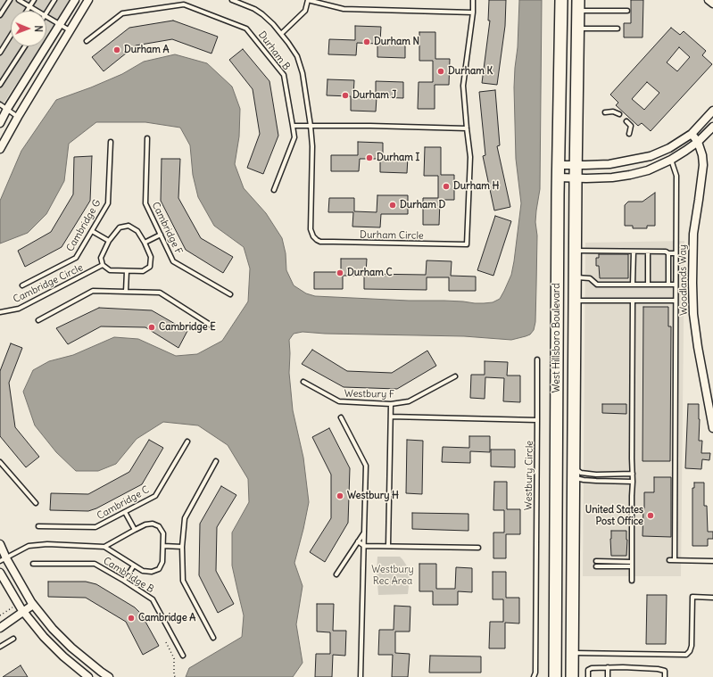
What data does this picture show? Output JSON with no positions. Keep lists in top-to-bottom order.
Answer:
{
  "streets": {
    "main road": ["West Hillsboro Boulevard"],
    "street": ["Woodlands Way"],
    "lane": [
      "Durham B",
      "Cambridge G",
      "Cambridge F",
      "Durham Circle",
      "Cambridge Circle",
      "Westbury F",
      "Westbury Circle",
      "Cambridge C",
      "Cambridge B"
    ]
  },
  "parks": ["Westbury Rec Area"],
  "places": [
    "Durham N",
    "Durham A",
    "Durham K",
    "Durham J",
    "Durham I",
    "Durham H",
    "Durham D",
    "Durham C",
    "Cambridge E",
    "Westbury H",
    "United States Post Office",
    "Cambridge A"
  ],
  "north": "right"
}
